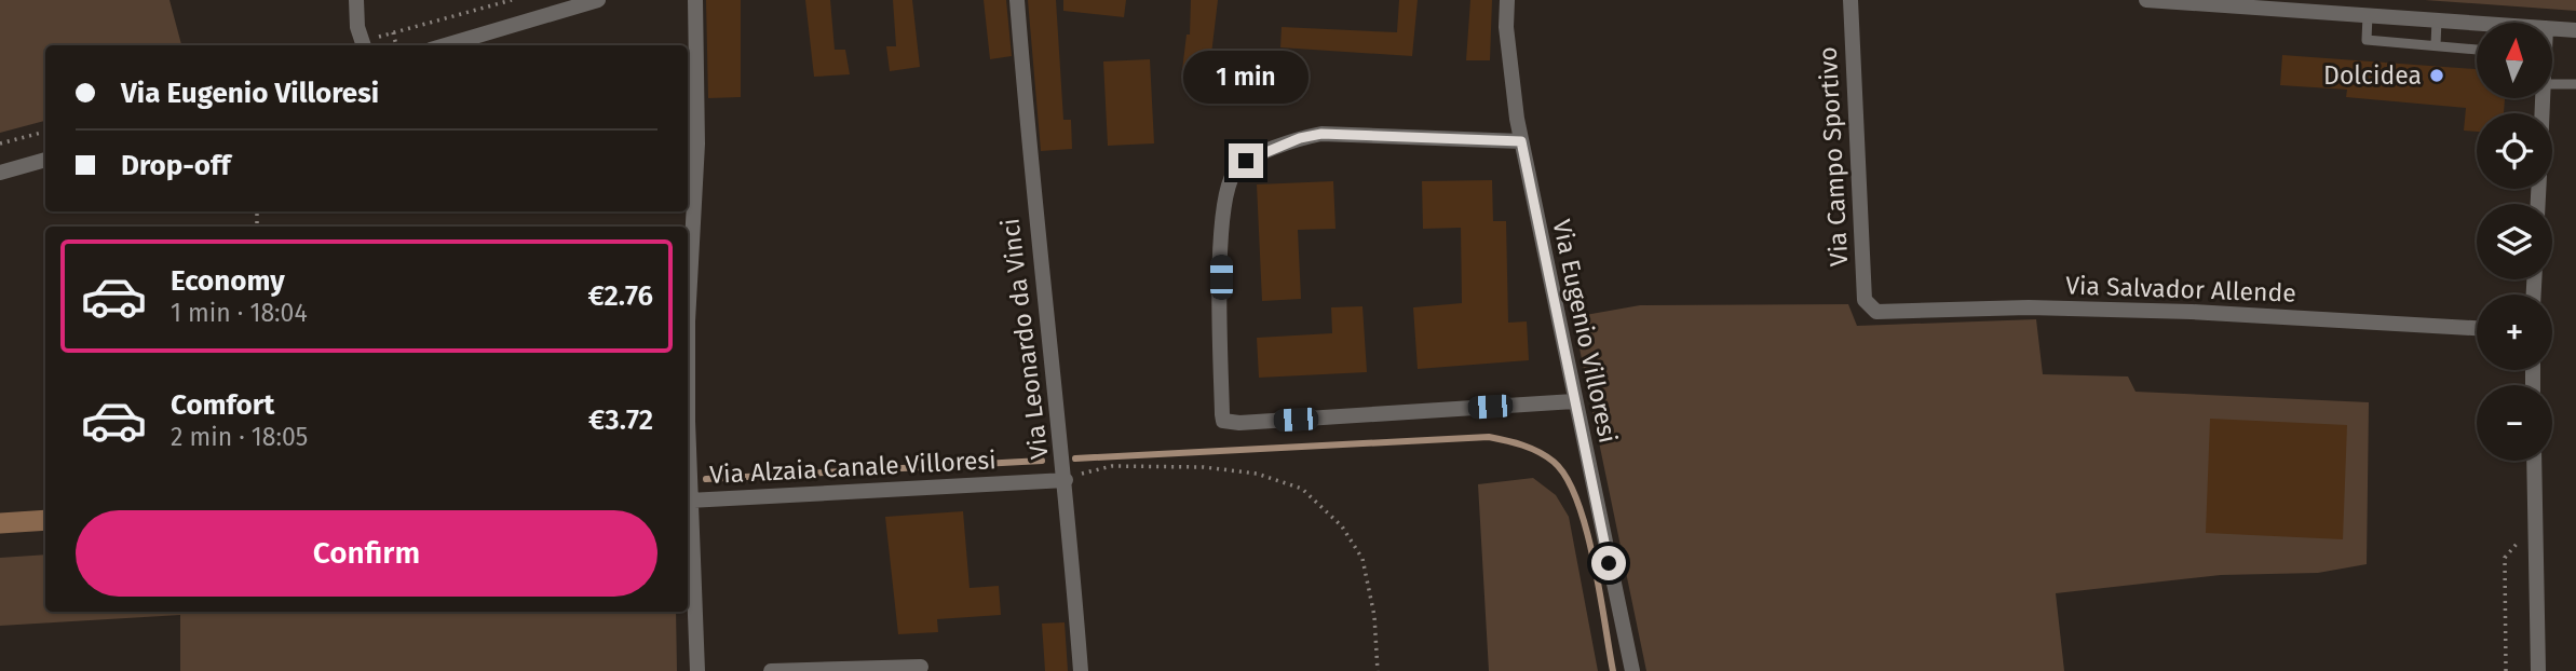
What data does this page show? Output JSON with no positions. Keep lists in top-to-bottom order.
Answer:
{
  "streets": {
    "street": [
      "Via Campo Sportivo",
      "Via Salvador Allende",
      "Via Eugenio Villoresi",
      "Via Leonardo da Vinci",
      "Via Alzaia Canale Villoresi"
    ]
  },
  "crossings": [
    ["Via Campo Sportivo", "Via Salvador Allende"],
    ["Via Leonardo da Vinci", "Via Alzaia Canale Villoresi"]
  ],
  "places": ["Dolcidea"],
  "north": "top",
  "page": {
    "map_buttons": ["+", "−"],
    "banner": ["Via Eugenio Villoresi", "Drop-off"],
    "bubble": "1 min",
    "list": [
      {
        "name": "Economy",
        "note": "1 min · 18:04",
        "value": "€2.76"
      },
      {
        "name": "Comfort",
        "note": "2 min · 18:05",
        "value": "€3.72"
      }
    ],
    "buttons": "Confirm"
  }
}
